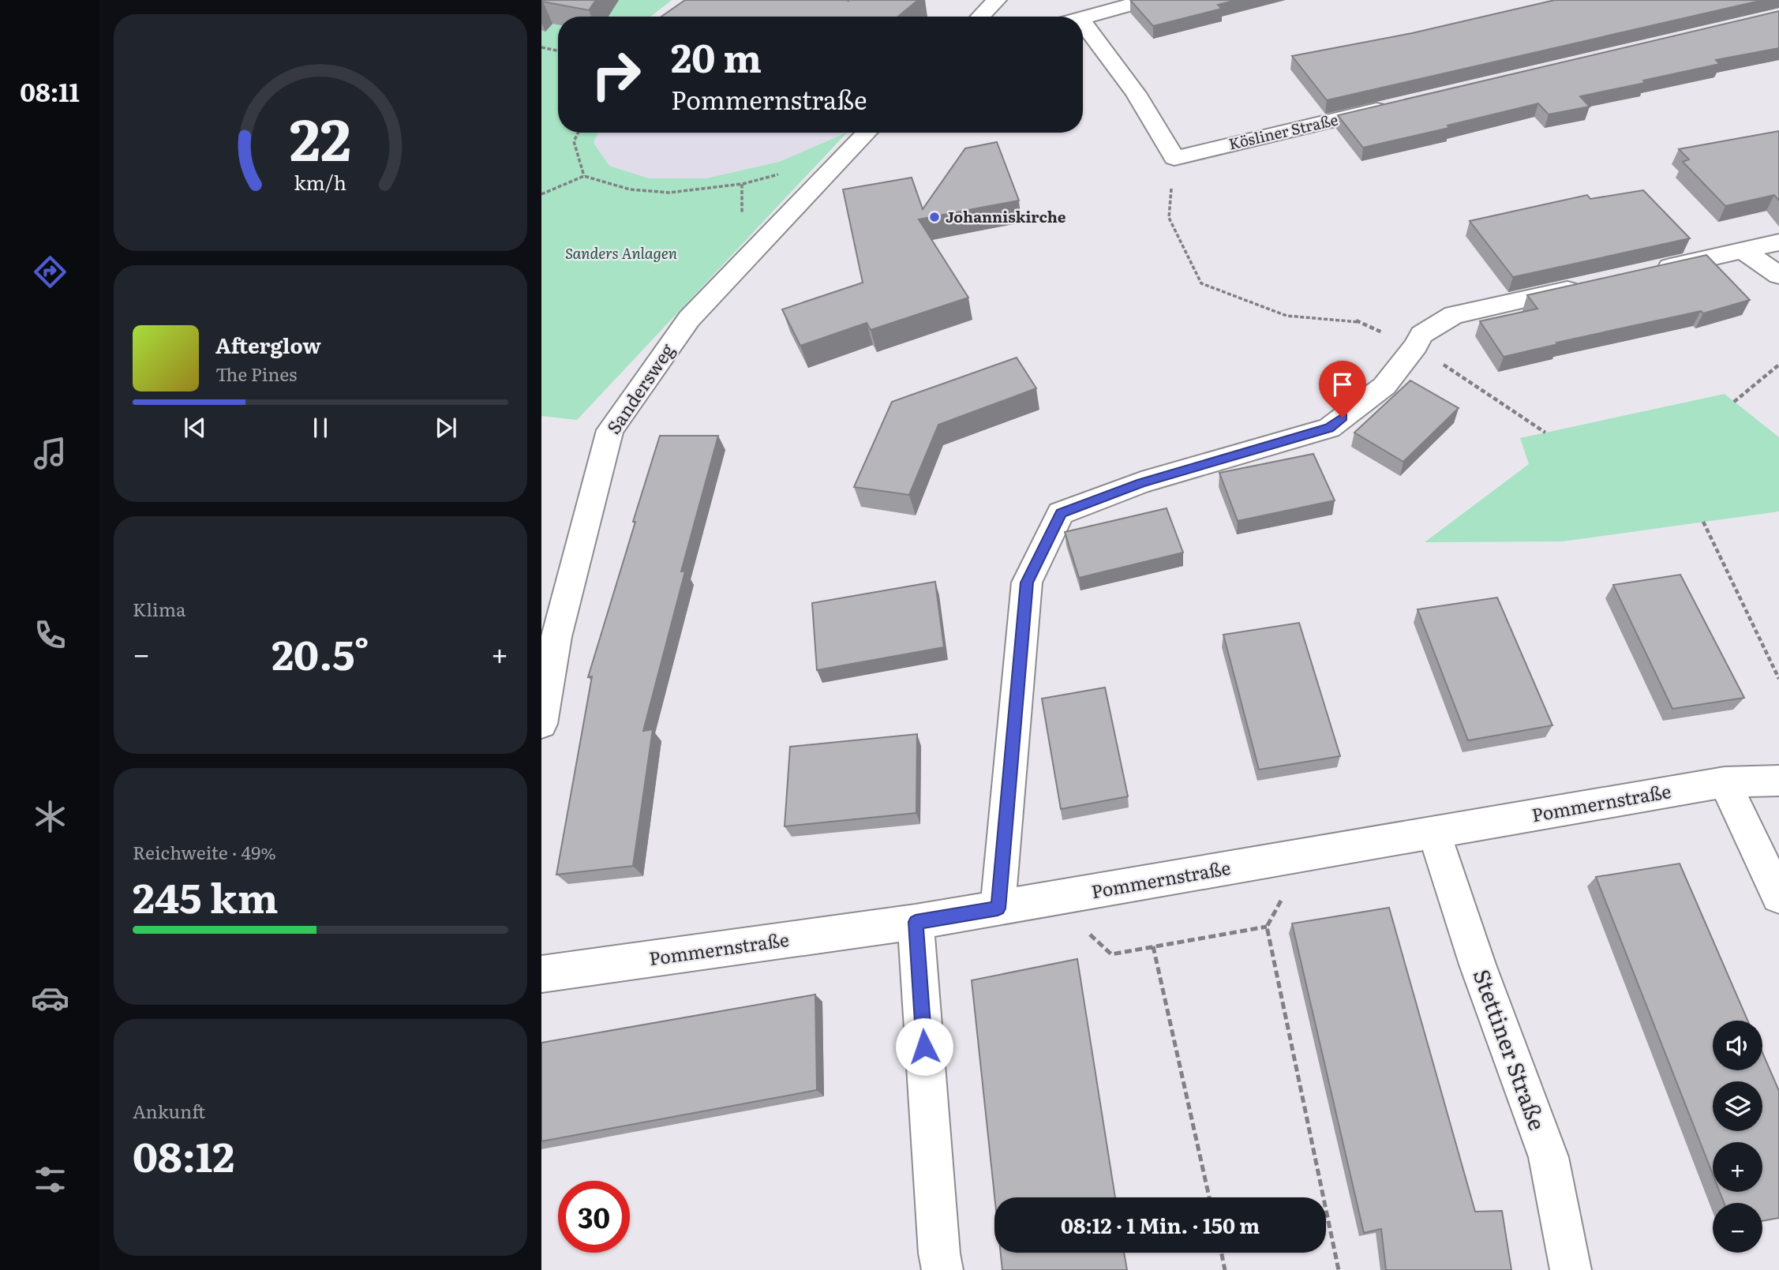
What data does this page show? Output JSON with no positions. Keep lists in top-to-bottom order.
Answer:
{
  "streets": {
    "street": [
      "Kösliner Straße",
      "Sandersweg",
      "Pommernstraße",
      "Stettiner Straße"
    ]
  },
  "crossings": [
    ["Pommernstraße", "Stettiner Straße"]
  ],
  "parks": ["Sanders Anlagen"],
  "places": ["Johanniskirche"],
  "page": {
    "tabs": "08:11",
    "turn": ["20 m", "Pommernstraße"],
    "song": ["Afterglow", "The Pines"],
    "tile": [
      "Klima",
      ["Reichweite · 49%", "245 km"],
      ["Ankunft", "08:12"]
    ],
    "heat": ["−", "20.5°", "+"],
    "map_buttons": ["+", "−"],
    "limit": "30",
    "trip": "08:12 · 1 Min. · 150 m",
    "gauge": ["22", "km/h"]
  }
}
